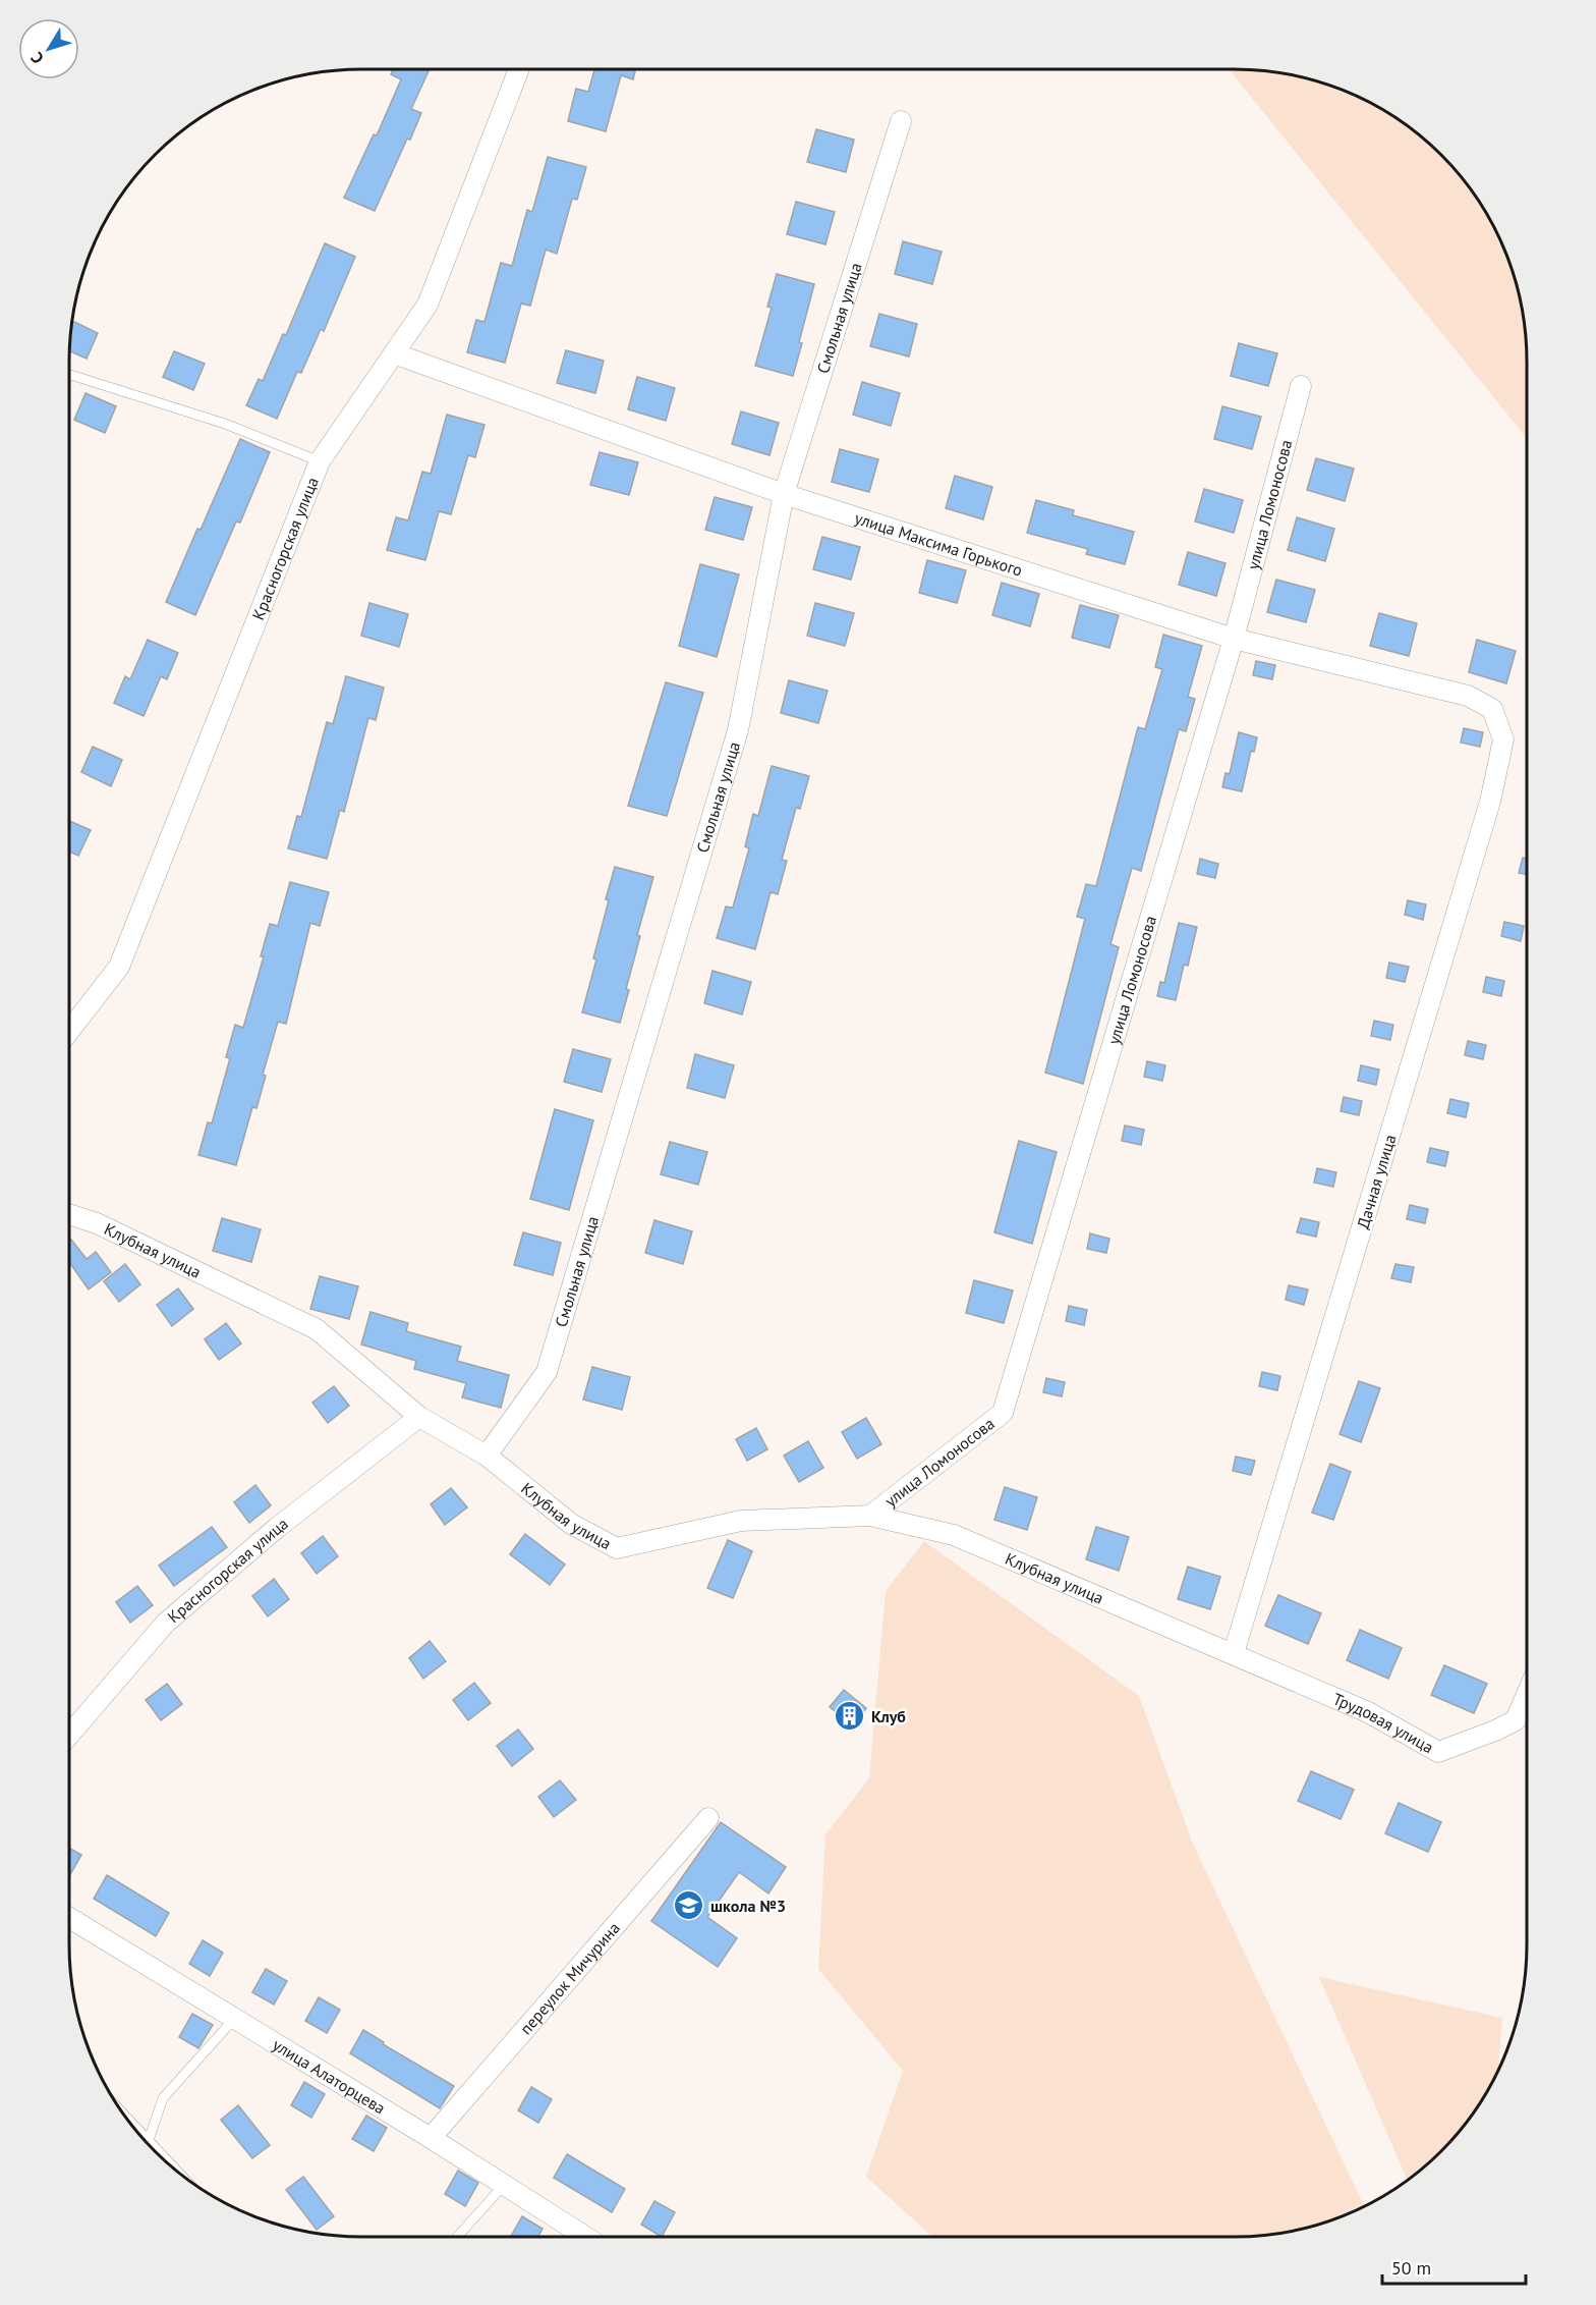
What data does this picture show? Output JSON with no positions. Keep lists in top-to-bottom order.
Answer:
{
  "streets": {
    "street": [
      "Смольная улица",
      "улица Ломоносова",
      "улица Максима Горького",
      "Красногорская улица",
      "Дачная улица",
      "Клубная улица",
      "Трудовая улица",
      "переулок Мичурина",
      "улица Алаторцева"
    ]
  },
  "crossings": [
    ["Смольная улица", "улица Максима Горького"],
    ["Смольная улица", "Клубная улица"],
    ["улица Ломоносова", "улица Максима Горького"],
    ["улица Ломоносова", "Клубная улица"],
    ["улица Максима Горького", "Красногорская улица"],
    ["улица Максима Горького", "Дачная улица"],
    ["Красногорская улица", "Клубная улица"],
    ["Дачная улица", "Клубная улица"],
    ["Дачная улица", "Трудовая улица"],
    ["Клубная улица", "Трудовая улица"],
    ["переулок Мичурина", "улица Алаторцева"]
  ],
  "places": {
    "building": ["Клуб"],
    "school or university": ["школа №3"]
  },
  "scale_bar": "50 m",
  "north": "bottom left"
}
